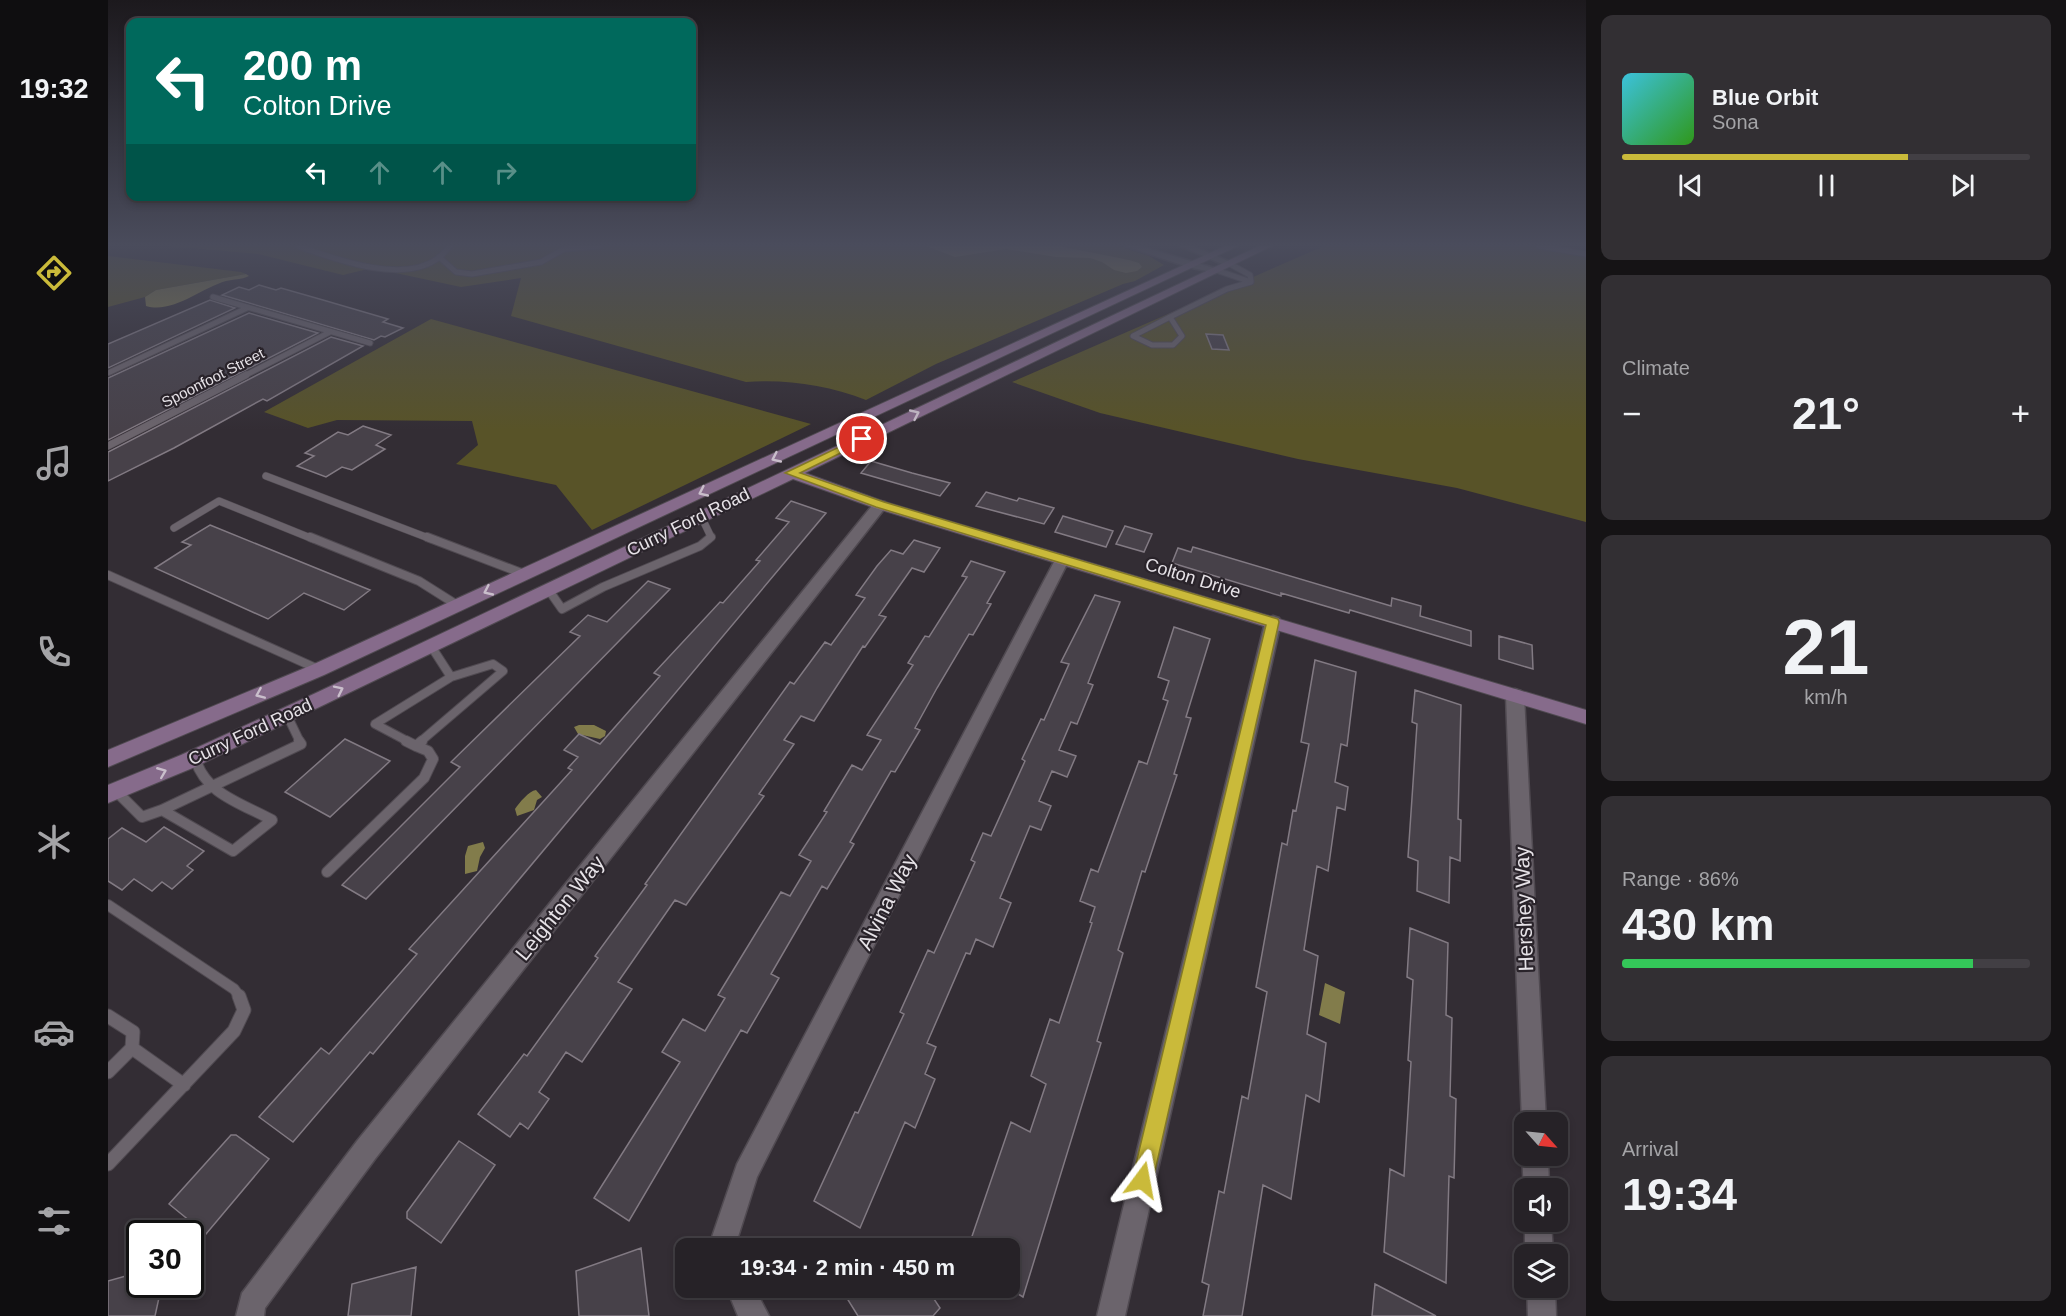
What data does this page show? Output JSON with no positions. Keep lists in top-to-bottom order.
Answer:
{
  "streets": {
    "main road": ["Curry Ford Road", "Colton Drive"],
    "street": ["Alvina Way", "Leighton Way", "Hershey Way"],
    "lane": ["Spoonfoot Street"]
  },
  "crossings": [
    ["Curry Ford Road", "Colton Drive"],
    ["Colton Drive", "Alvina Way"],
    ["Colton Drive", "Leighton Way"],
    ["Colton Drive", "Hershey Way"]
  ],
  "north": "bottom right",
  "page": {
    "tabs": "19:32",
    "turn": ["200 m", "Colton Drive"],
    "song": ["Blue Orbit", "Sona"],
    "tile": [
      "Climate",
      ["21", "km/h"],
      ["Range · 86%", "430 km"],
      ["Arrival", "19:34"]
    ],
    "heat": ["−", "21°", "+"],
    "limit": "30",
    "trip": "19:34 · 2 min · 450 m"
  }
}
